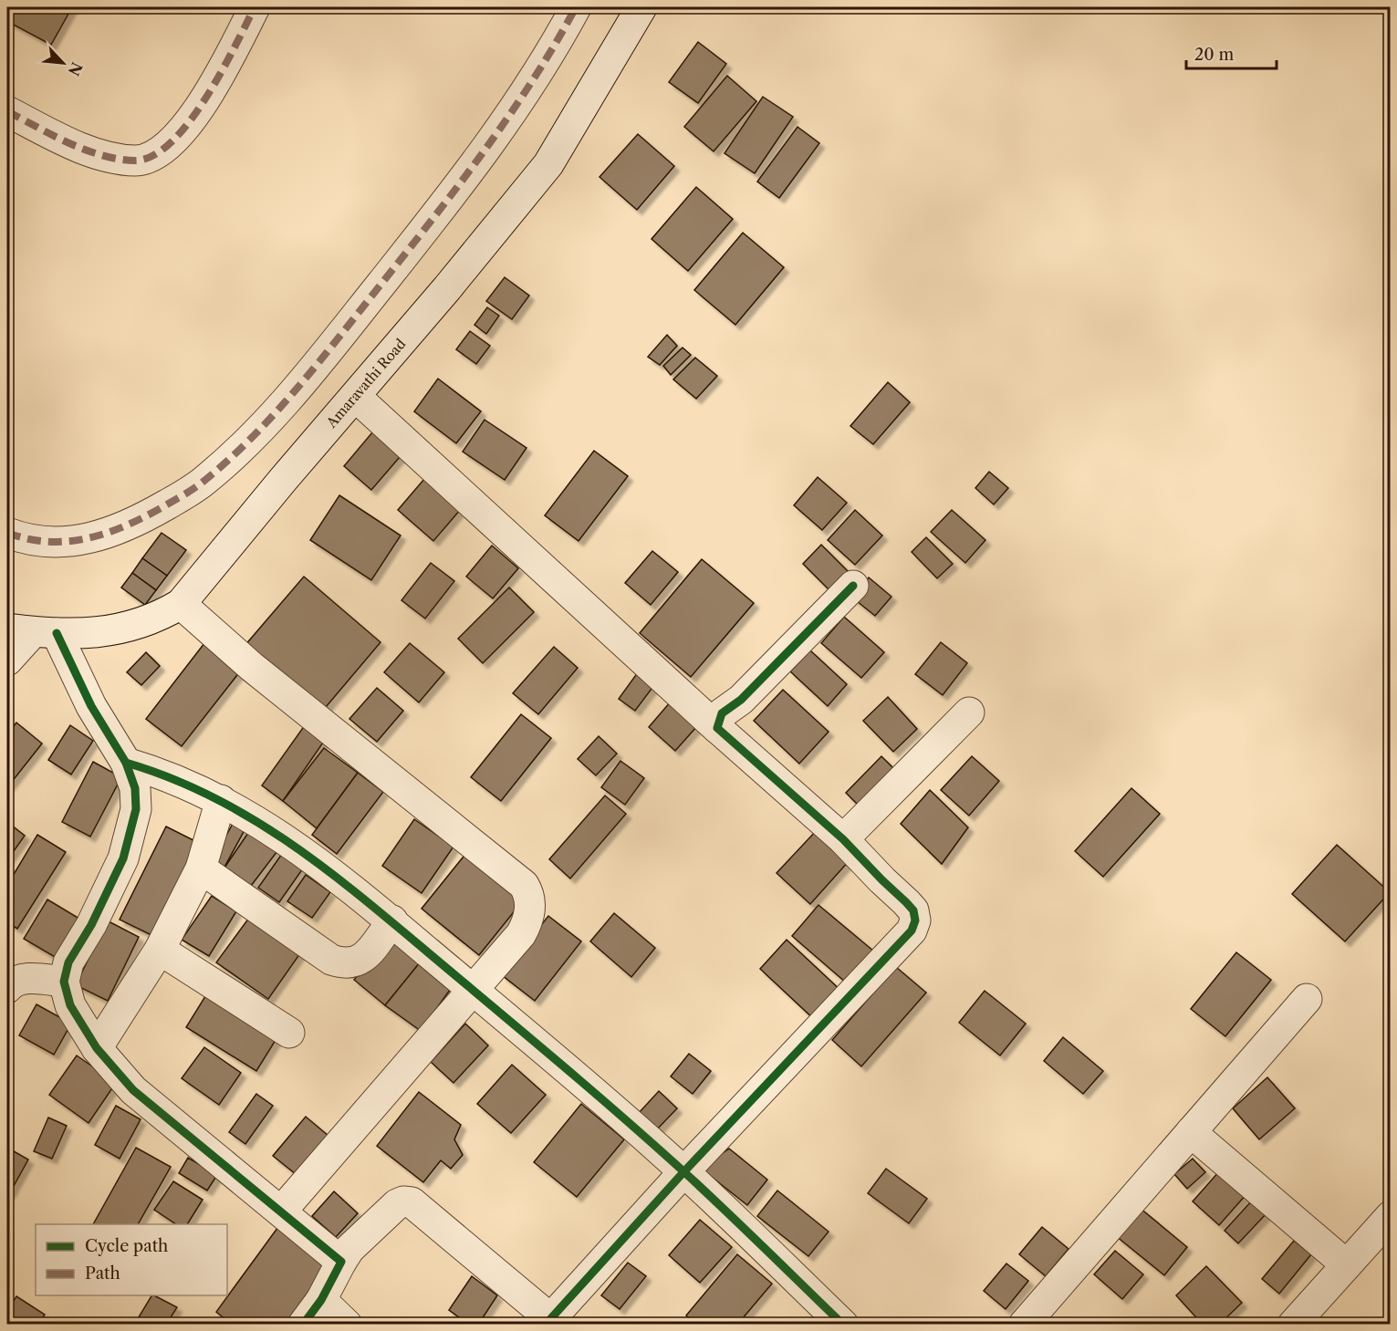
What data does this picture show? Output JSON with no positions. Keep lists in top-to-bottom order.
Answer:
{
  "streets": {
    "street": ["Amaravathi Road"]
  },
  "legend": ["Cycle path", "Path"],
  "scale_bar": "20 m",
  "north": "bottom right"
}
